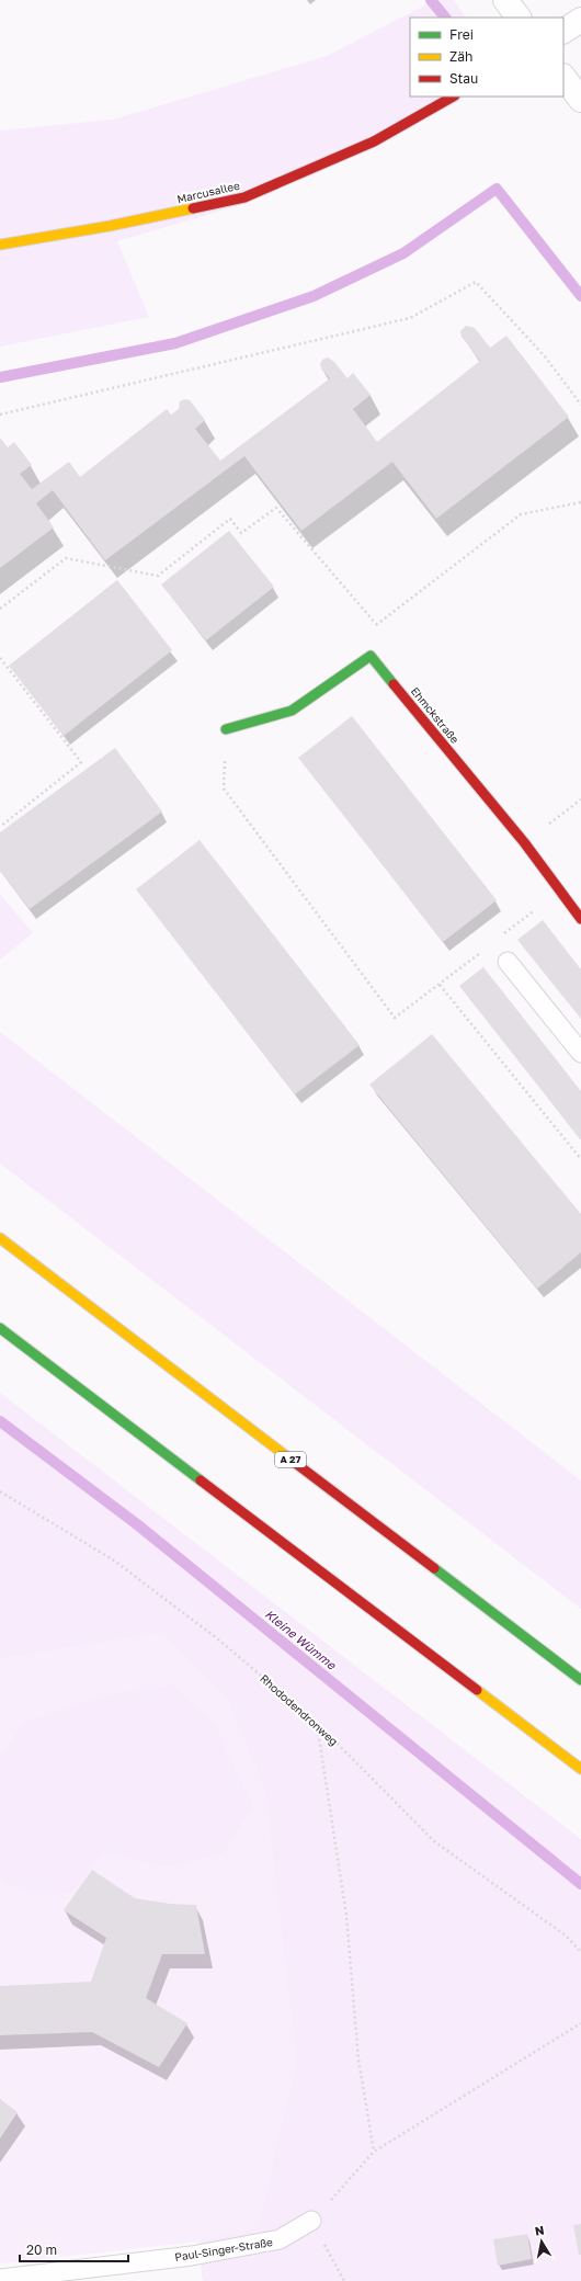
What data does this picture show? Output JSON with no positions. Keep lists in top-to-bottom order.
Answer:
{
  "streets": {
    "main road": ["Marcusallee", "Ehmckstraße", "A 27"],
    "lane": ["Paul-Singer-Straße"],
    "path": ["Rhododendronweg"]
  },
  "water": ["Kleine Wümme"],
  "legend": ["Frei", "Zäh", "Stau"],
  "scale_bar": "20 m",
  "north": "top"
}
